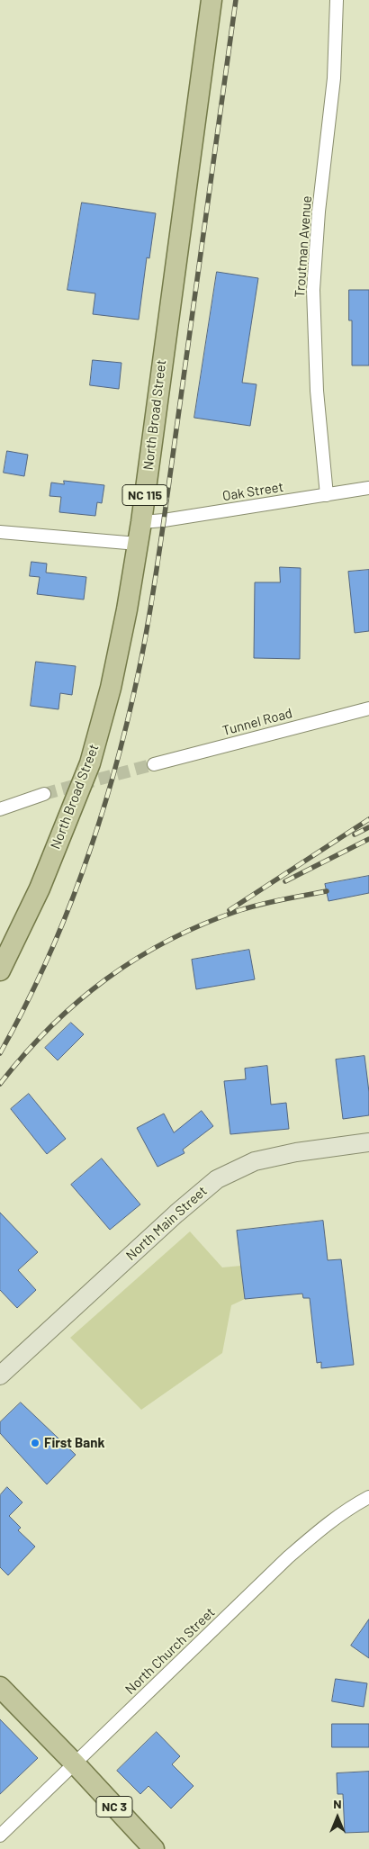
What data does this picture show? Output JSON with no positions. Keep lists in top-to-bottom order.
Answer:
{
  "streets": {
    "main road": [
      "North Broad Street",
      "NC 115",
      "North Main Street",
      "NC 3"
    ],
    "street": [
      "Troutman Avenue",
      "Oak Street",
      "Tunnel Road",
      "North Church Street"
    ]
  },
  "crossings": [
    ["Troutman Avenue", "Oak Street"],
    ["North Broad Street", "Oak Street"],
    ["North Church Street", "NC 3"]
  ],
  "places": ["First Bank"],
  "north": "top"
}
